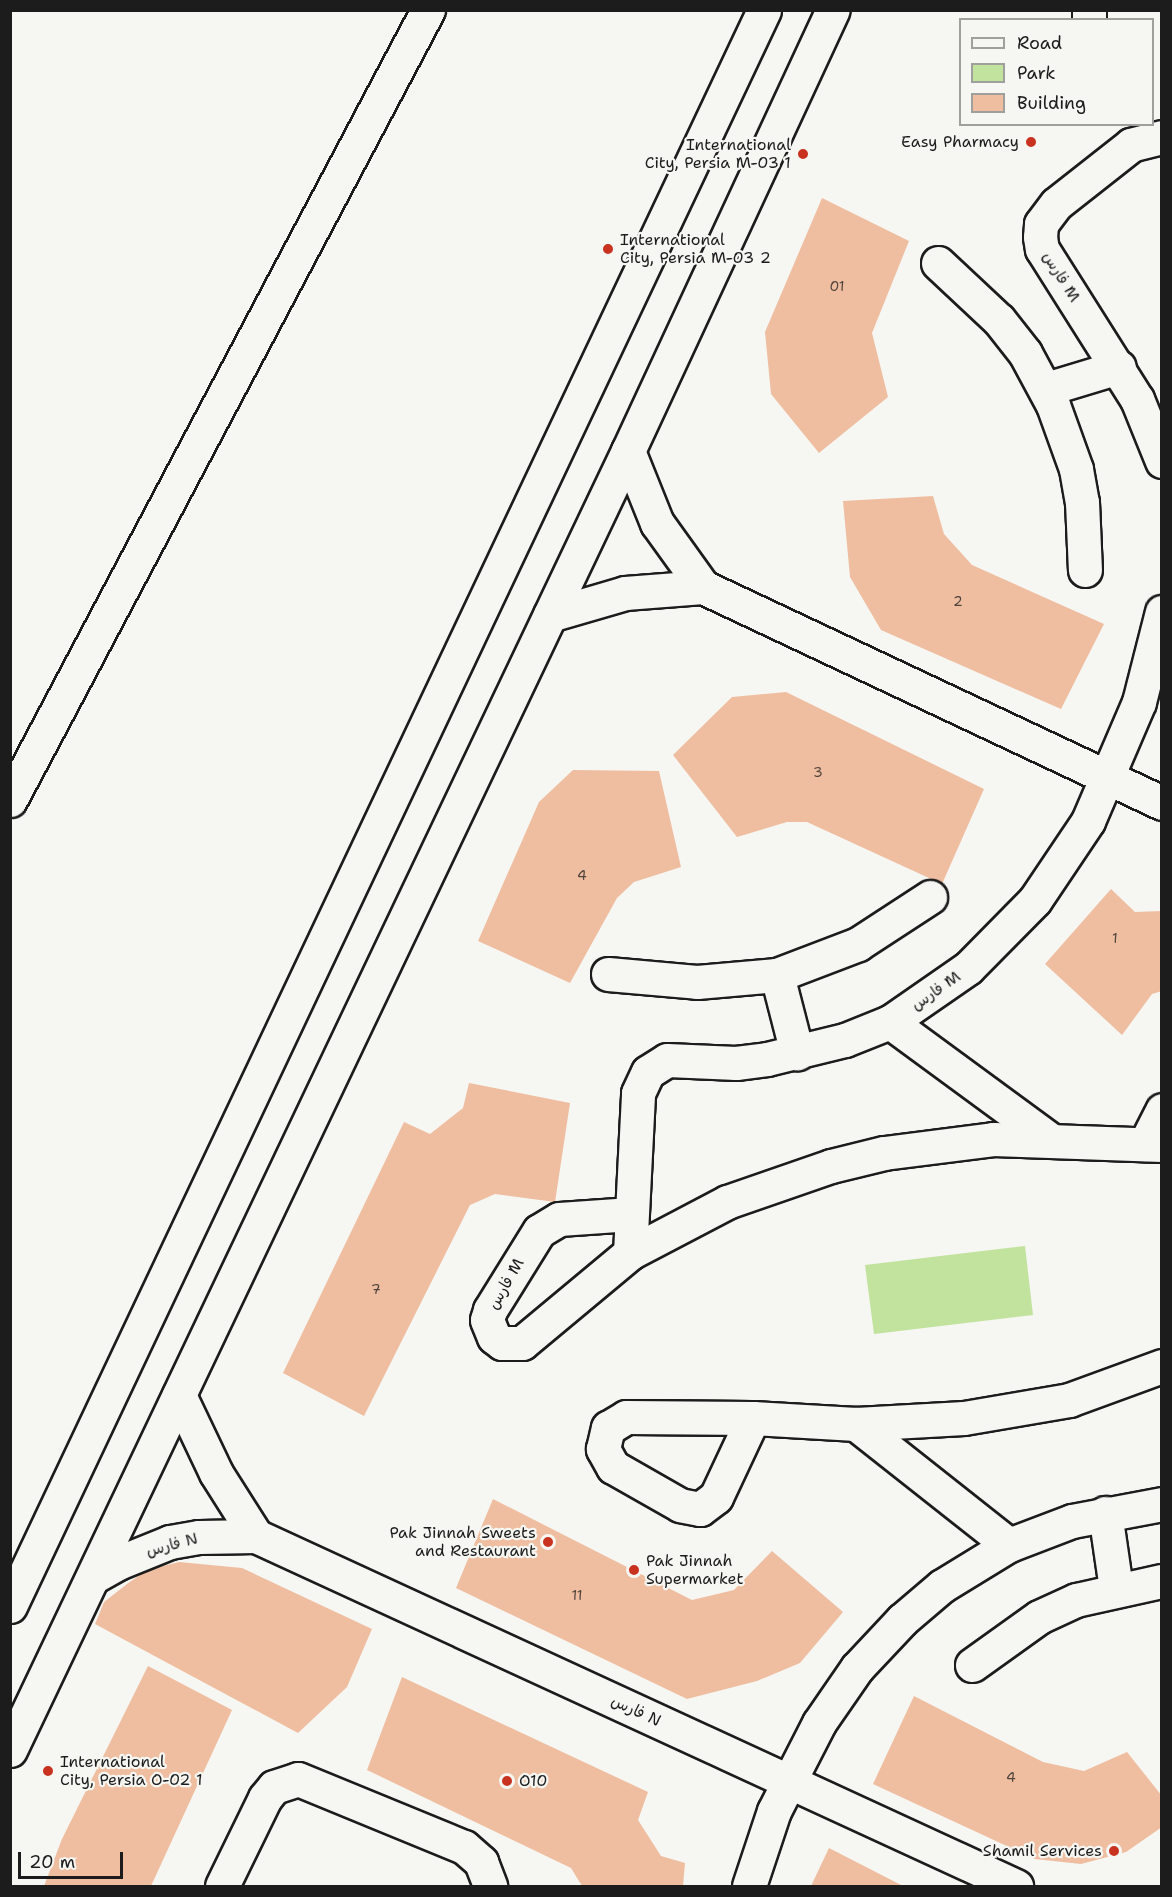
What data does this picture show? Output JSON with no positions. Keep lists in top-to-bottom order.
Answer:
{
  "streets": {
    "street": ["فارس M", "فارس N"]
  },
  "places": [
    "Easy Pharmacy",
    "International City, Persia M-03 1",
    "International City, Persia M-03 2",
    "Pak Jinnah Sweets and Restaurant",
    "Pak Jinnah Supermarket",
    "International City, Persia O-02 1",
    "O10",
    "Shamil Services"
  ],
  "house_numbers": [
    "01",
    "2",
    "3",
    "4",
    "1",
    "7",
    "11",
    "4"
  ],
  "legend": ["Road", "Park", "Building"],
  "scale_bar": "20 m"
}
